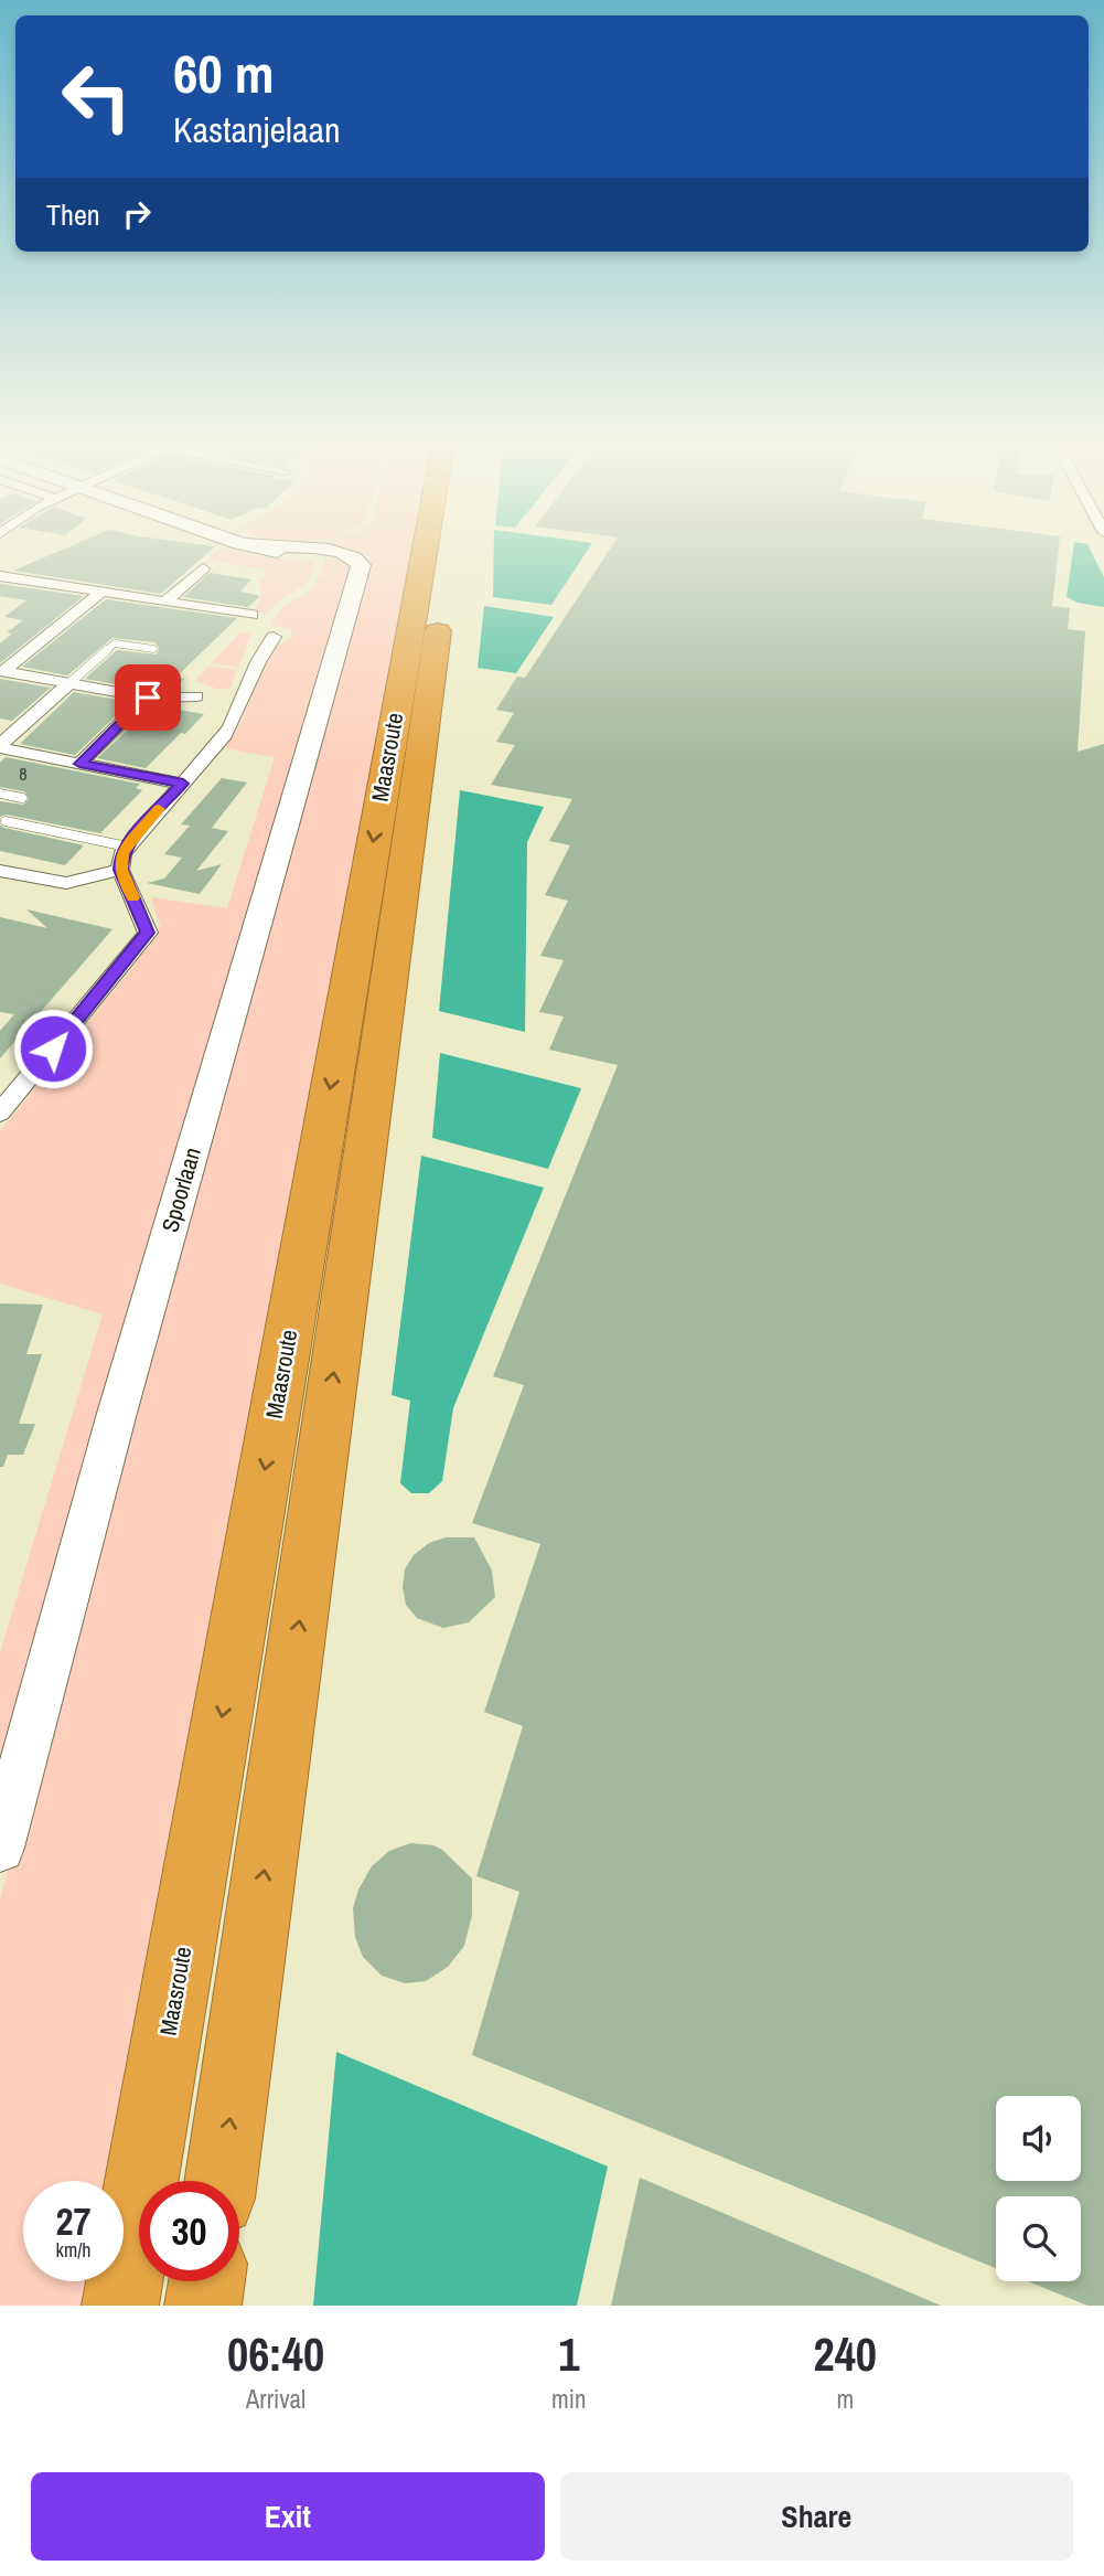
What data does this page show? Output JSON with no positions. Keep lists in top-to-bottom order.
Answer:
{
  "streets": {
    "highway": ["Maasroute"],
    "main road": ["Spoorlaan"]
  },
  "house_numbers": ["8"],
  "page": {
    "turn": ["60 m", "Kastanjelaan"],
    "then": "Then",
    "speed": "27 km/h",
    "limit": "30",
    "eta": [
      "06:40",
      "Arrival",
      "1",
      "min",
      "240",
      "m"
    ],
    "buttons": ["Exit", "Share"]
  }
}
